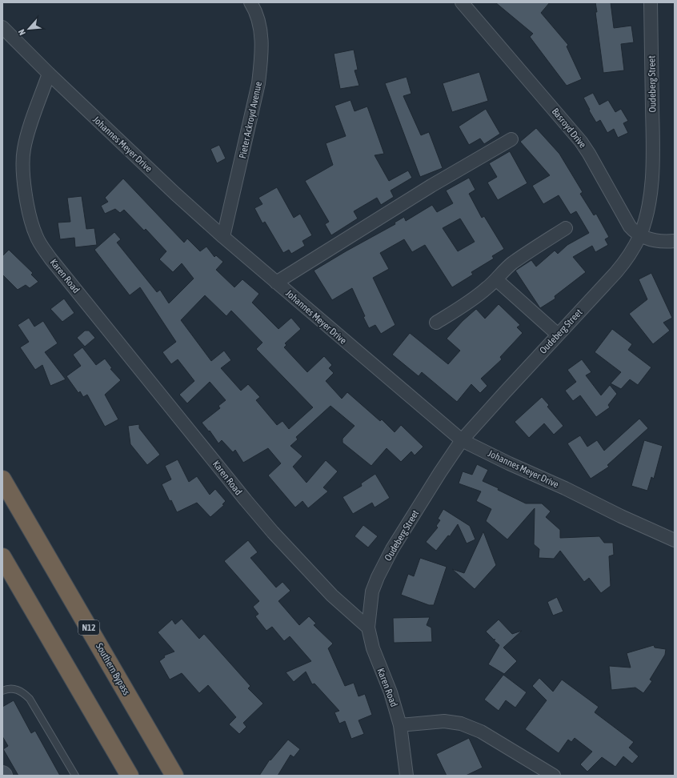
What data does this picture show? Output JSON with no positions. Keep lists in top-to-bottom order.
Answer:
{
  "streets": {
    "highway": ["N12", "Southern Bypass"],
    "street": [
      "Oudeberg Street",
      "Pieter Ackroyd Avenue",
      "Basroyd Drive",
      "Johannes Meyer Drive",
      "Karen Road"
    ]
  },
  "crossings": [
    ["Oudeberg Street", "Basroyd Drive"],
    ["Oudeberg Street", "Johannes Meyer Drive"],
    ["Oudeberg Street", "Karen Road"],
    ["Pieter Ackroyd Avenue", "Johannes Meyer Drive"],
    ["Johannes Meyer Drive", "Karen Road"]
  ],
  "north": "bottom left"
}
